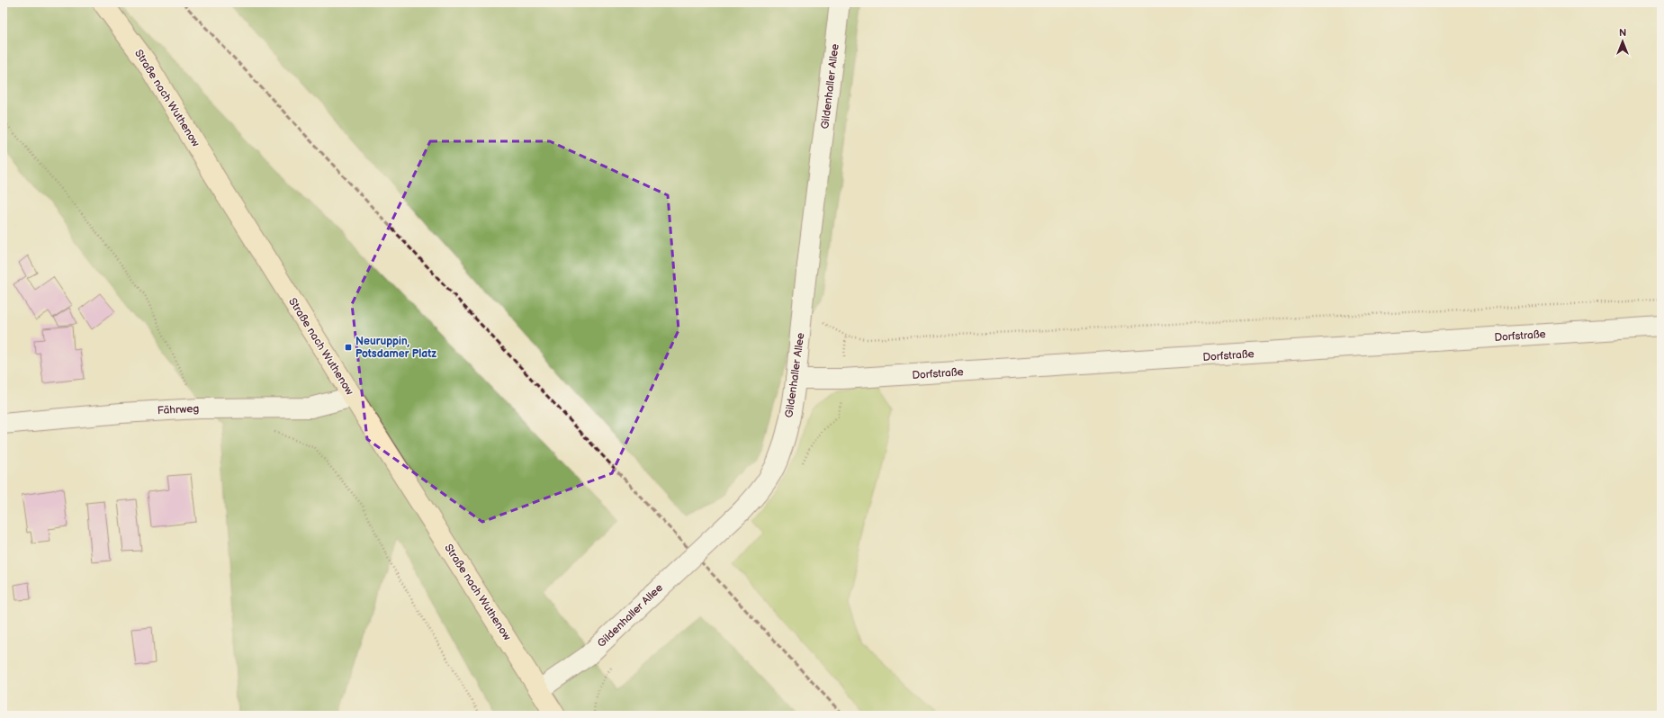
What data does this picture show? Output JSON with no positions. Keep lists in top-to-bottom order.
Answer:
{
  "streets": {
    "main road": ["Straße nach Wuthenow"],
    "street": ["Gildenhaller Allee", "Dorfstraße", "Fährweg"]
  },
  "crossings": [
    ["Gildenhaller Allee", "Straße nach Wuthenow"],
    ["Gildenhaller Allee", "Dorfstraße"],
    ["Straße nach Wuthenow", "Fährweg"]
  ],
  "places": {
    "transit": ["Neuruppin, Potsdamer Platz"]
  },
  "north": "top"
}
